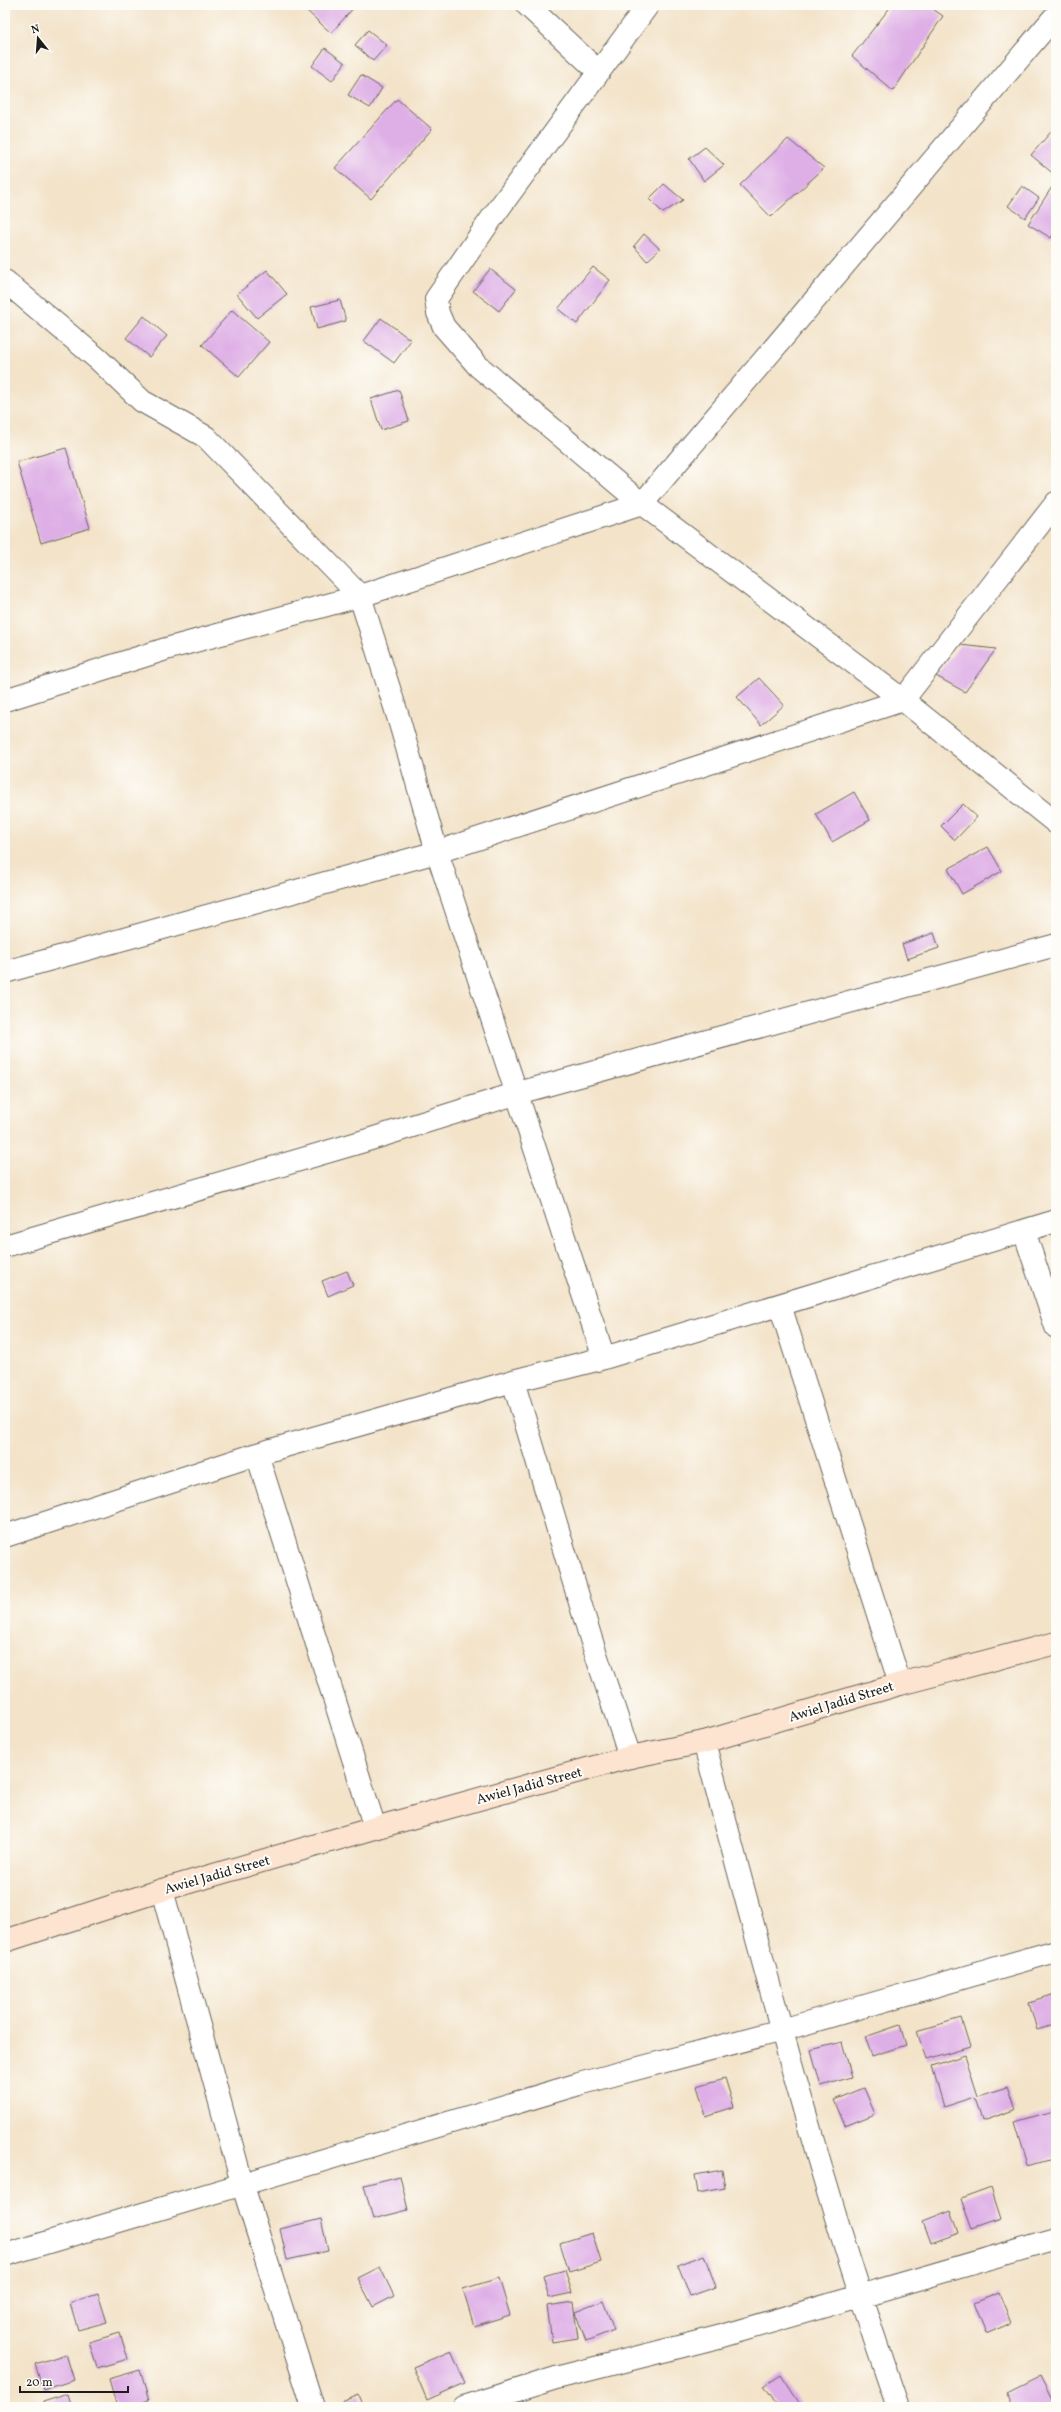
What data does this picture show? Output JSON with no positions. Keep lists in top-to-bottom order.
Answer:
{
  "streets": {
    "street": ["Awiel Jadid Street"]
  },
  "scale_bar": "20 m",
  "north": "top"
}
